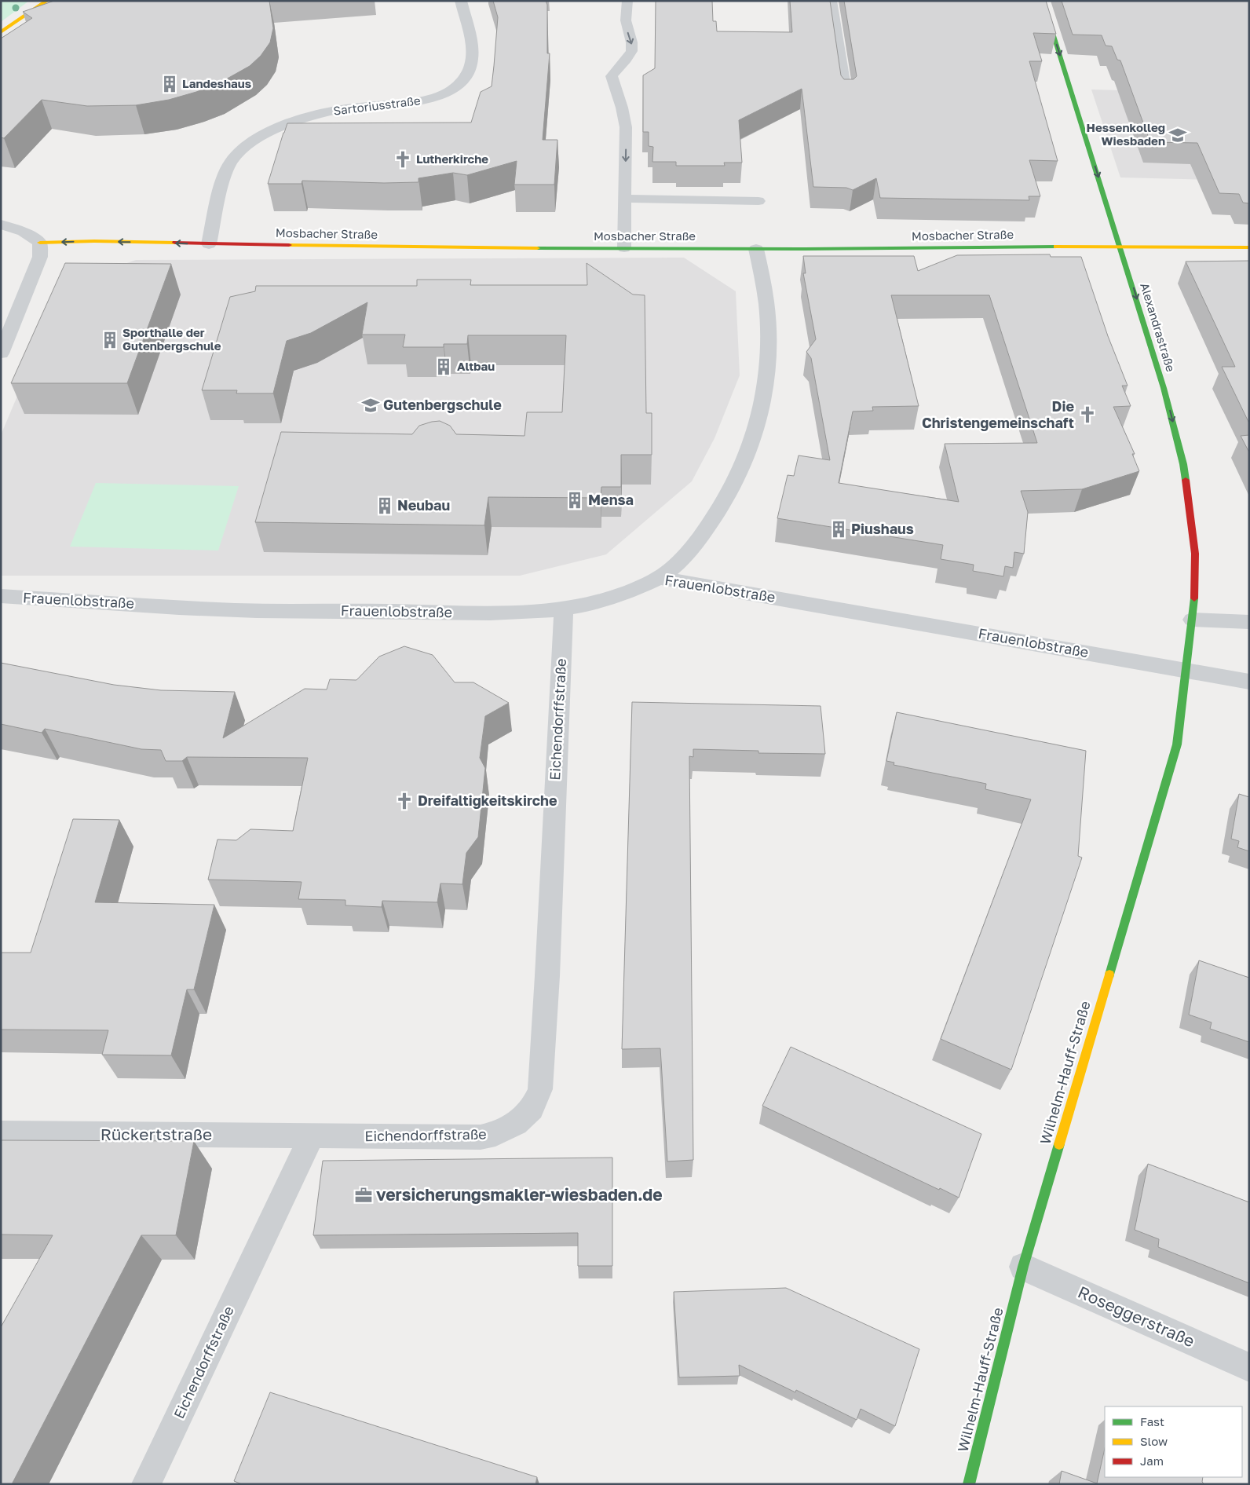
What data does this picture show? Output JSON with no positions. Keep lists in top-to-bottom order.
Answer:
{
  "streets": {
    "street": [
      "Sartoriusstraße",
      "Mosbacher Straße",
      "Alexandrastraße",
      "Frauenlobstraße",
      "Eichendorffstraße",
      "Wilhelm-Hauff-Straße",
      "Rückertstraße",
      "Roseggerstraße"
    ]
  },
  "crossings": [
    ["Sartoriusstraße", "Mosbacher Straße"],
    ["Mosbacher Straße", "Alexandrastraße"],
    ["Alexandrastraße", "Frauenlobstraße"],
    ["Alexandrastraße", "Wilhelm-Hauff-Straße"],
    ["Frauenlobstraße", "Eichendorffstraße"],
    ["Frauenlobstraße", "Wilhelm-Hauff-Straße"],
    ["Eichendorffstraße", "Rückertstraße"],
    ["Wilhelm-Hauff-Straße", "Roseggerstraße"]
  ],
  "one_way": ["Alexandrastraße"],
  "places": {
    "building": [
      "Landeshaus",
      "Sporthalle der Gutenbergschule",
      "Altbau",
      "Mensa",
      "Neubau",
      "Piushaus"
    ],
    "school or university": ["Hessenkolleg Wiesbaden", "Gutenbergschule"],
    "church": ["Lutherkirche", "Die Christengemeinschaft", "Dreifaltigkeitskirche"],
    "office": ["versicherungsmakler-wiesbaden.de"]
  },
  "legend": ["Fast", "Slow", "Jam"]
}
